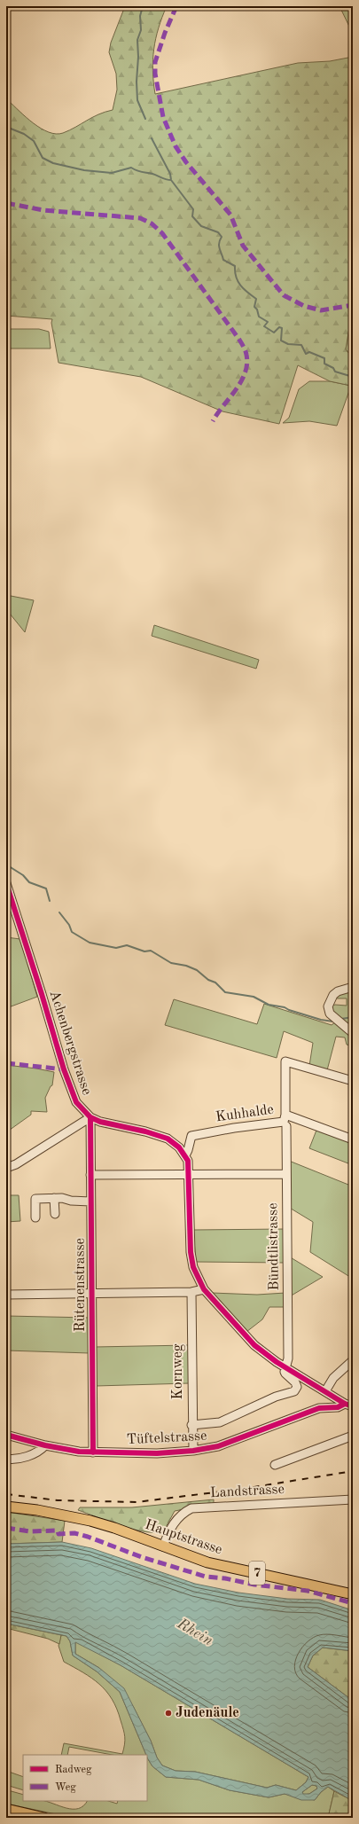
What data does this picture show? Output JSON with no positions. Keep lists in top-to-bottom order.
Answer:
{
  "streets": {
    "main road": ["Hauptstrasse", "7"],
    "street": [
      "Achenbergstrasse",
      "Kuhhalde",
      "Bündtlistrasse",
      "Rütenenstrasse",
      "Kornweg",
      "Tüftelstrasse",
      "Landstrasse"
    ]
  },
  "crossings": [
    ["Achenbergstrasse", "Kuhhalde"],
    ["Achenbergstrasse", "Bündtlistrasse"],
    ["Achenbergstrasse", "Rütenenstrasse"],
    ["Achenbergstrasse", "Tüftelstrasse"],
    ["Rütenenstrasse", "Tüftelstrasse"],
    ["Kornweg", "Tüftelstrasse"],
    ["Landstrasse", "Hauptstrasse"]
  ],
  "water": ["Rhein"],
  "places": ["Judenäule"],
  "legend": ["Radweg", "Weg"]
}
